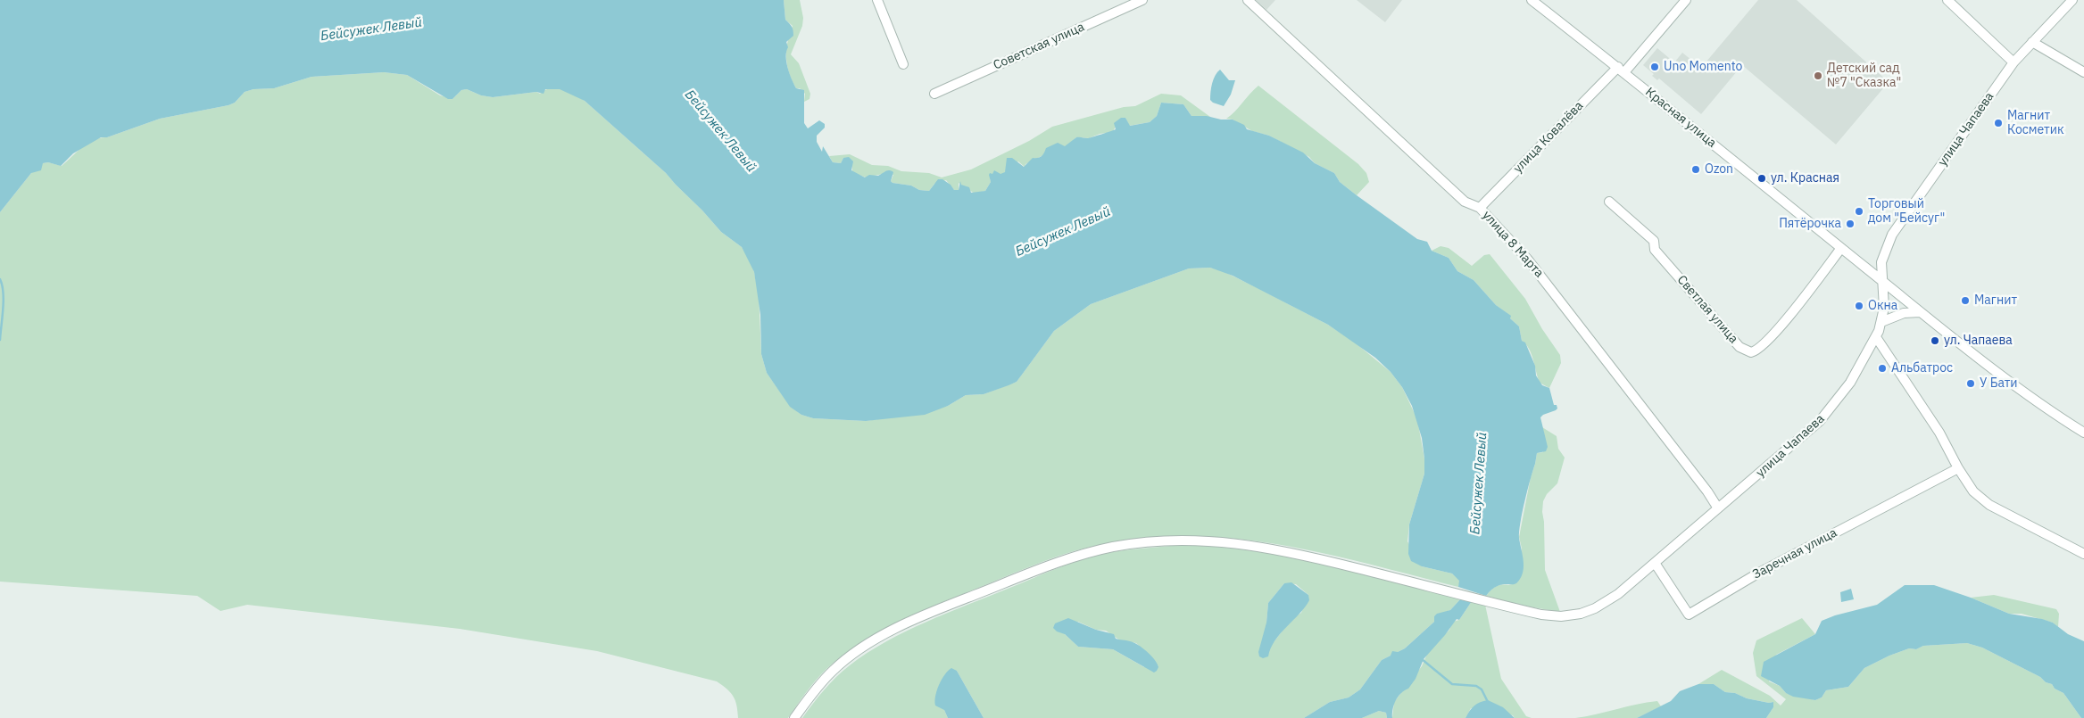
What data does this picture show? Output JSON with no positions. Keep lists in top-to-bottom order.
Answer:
{
  "streets": {
    "street": [
      "Советская улица",
      "Красная улица",
      "улица Чапаева",
      "улица Ковалёва",
      "улица 8 Марта",
      "Светлая улица",
      "Заречная улица"
    ]
  },
  "crossings": [
    ["Красная улица", "улица Чапаева"],
    ["Красная улица", "улица Ковалёва"],
    ["Красная улица", "Светлая улица"],
    ["улица Чапаева", "улица 8 Марта"],
    ["улица Чапаева", "Заречная улица"],
    ["улица Ковалёва", "улица 8 Марта"]
  ],
  "water": ["Бейсужек Левый"],
  "places": [
    "Uno Momento",
    "Детский сад №7 \"Сказка\"",
    "Магнит Косметик",
    "Ozon",
    "ул. Красная",
    "Торговый дом \"Бейсуг\"",
    "Пятёрочка",
    "Магнит",
    "Окна",
    "ул. Чапаева",
    "Альбатрос",
    "У Бати"
  ]
}
